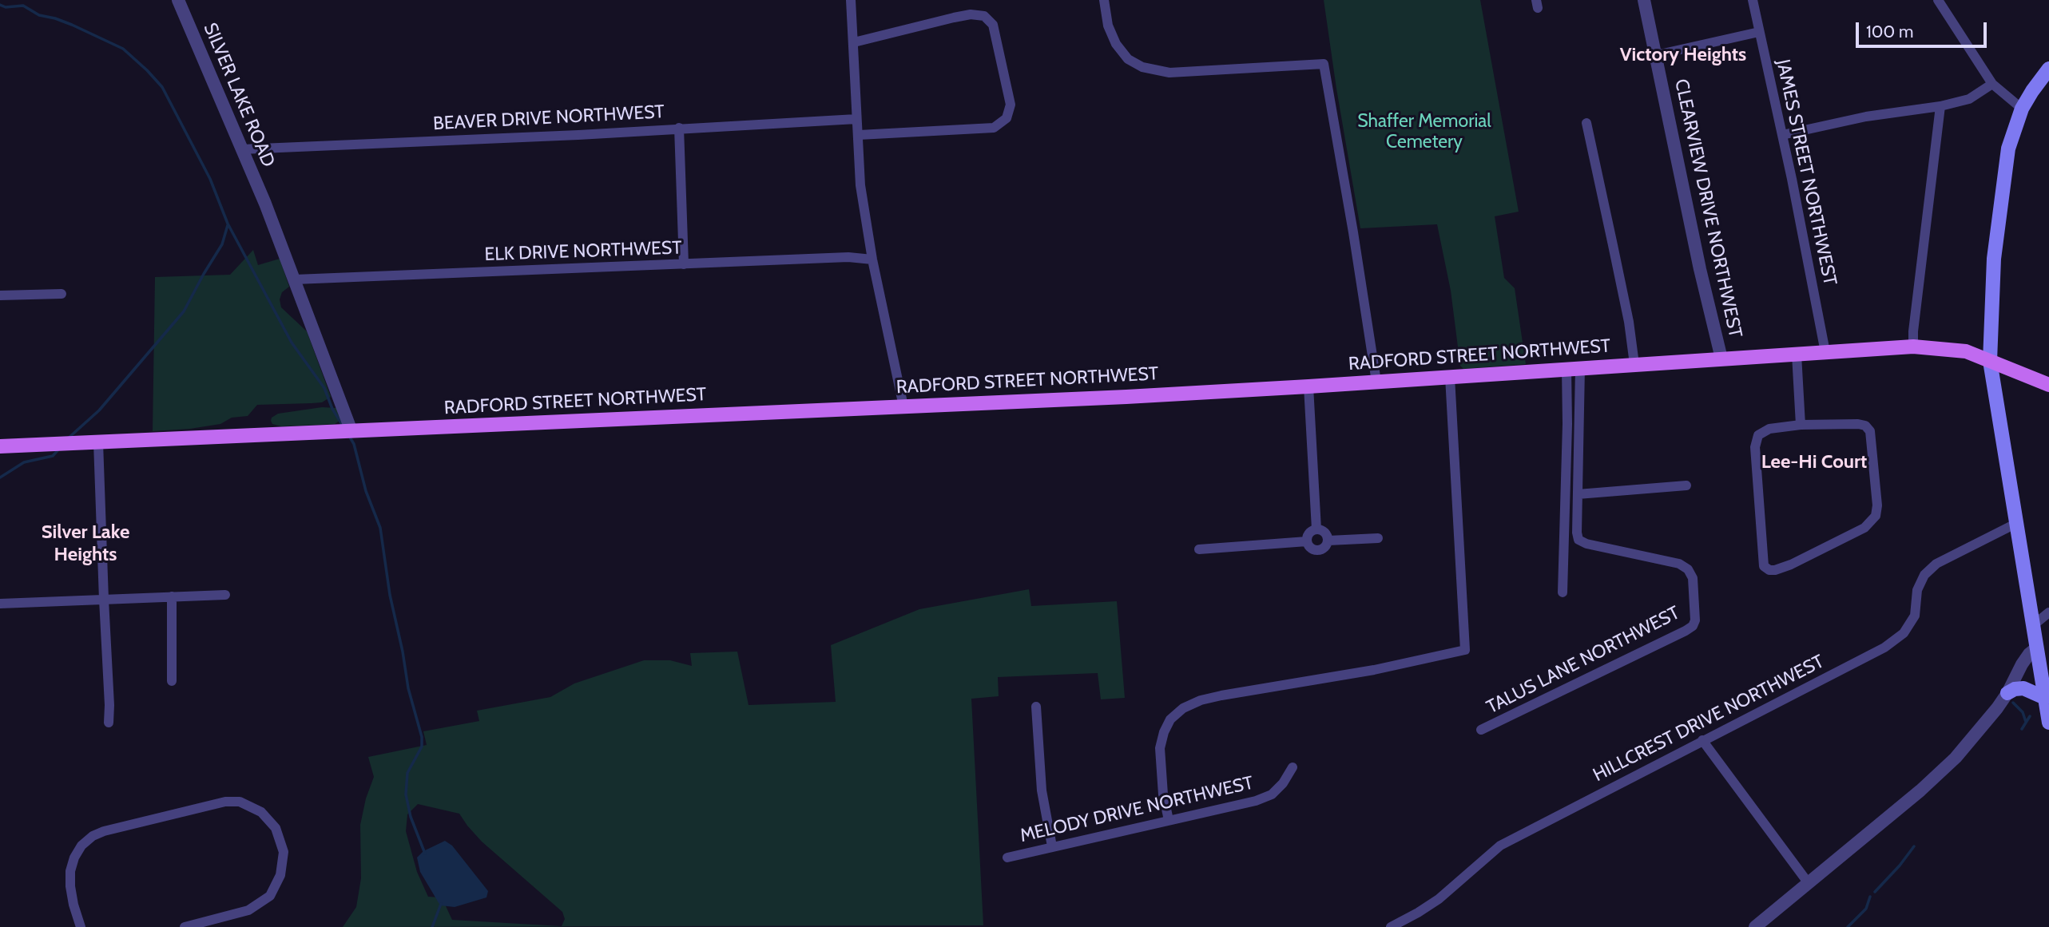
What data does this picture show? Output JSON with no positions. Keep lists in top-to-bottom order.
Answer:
{
  "streets": {
    "main road": ["RADFORD STREET NORTHWEST"],
    "street": [
      "SILVER LAKE ROAD",
      "BEAVER DRIVE NORTHWEST",
      "JAMES STREET NORTHWEST",
      "CLEARVIEW DRIVE NORTHWEST",
      "ELK DRIVE NORTHWEST",
      "TALUS LANE NORTHWEST",
      "HILLCREST DRIVE NORTHWEST",
      "MELODY DRIVE NORTHWEST"
    ]
  },
  "crossings": [
    ["SILVER LAKE ROAD", "BEAVER DRIVE NORTHWEST"],
    ["SILVER LAKE ROAD", "ELK DRIVE NORTHWEST"],
    ["SILVER LAKE ROAD", "RADFORD STREET NORTHWEST"],
    ["JAMES STREET NORTHWEST", "RADFORD STREET NORTHWEST"],
    ["CLEARVIEW DRIVE NORTHWEST", "RADFORD STREET NORTHWEST"],
    ["RADFORD STREET NORTHWEST", "TALUS LANE NORTHWEST"]
  ],
  "districts": ["Victory Heights", "Lee-Hi Court", "Silver Lake Heights"],
  "parks": ["Shaffer Memorial Cemetery"],
  "scale_bar": "100 m"
}
